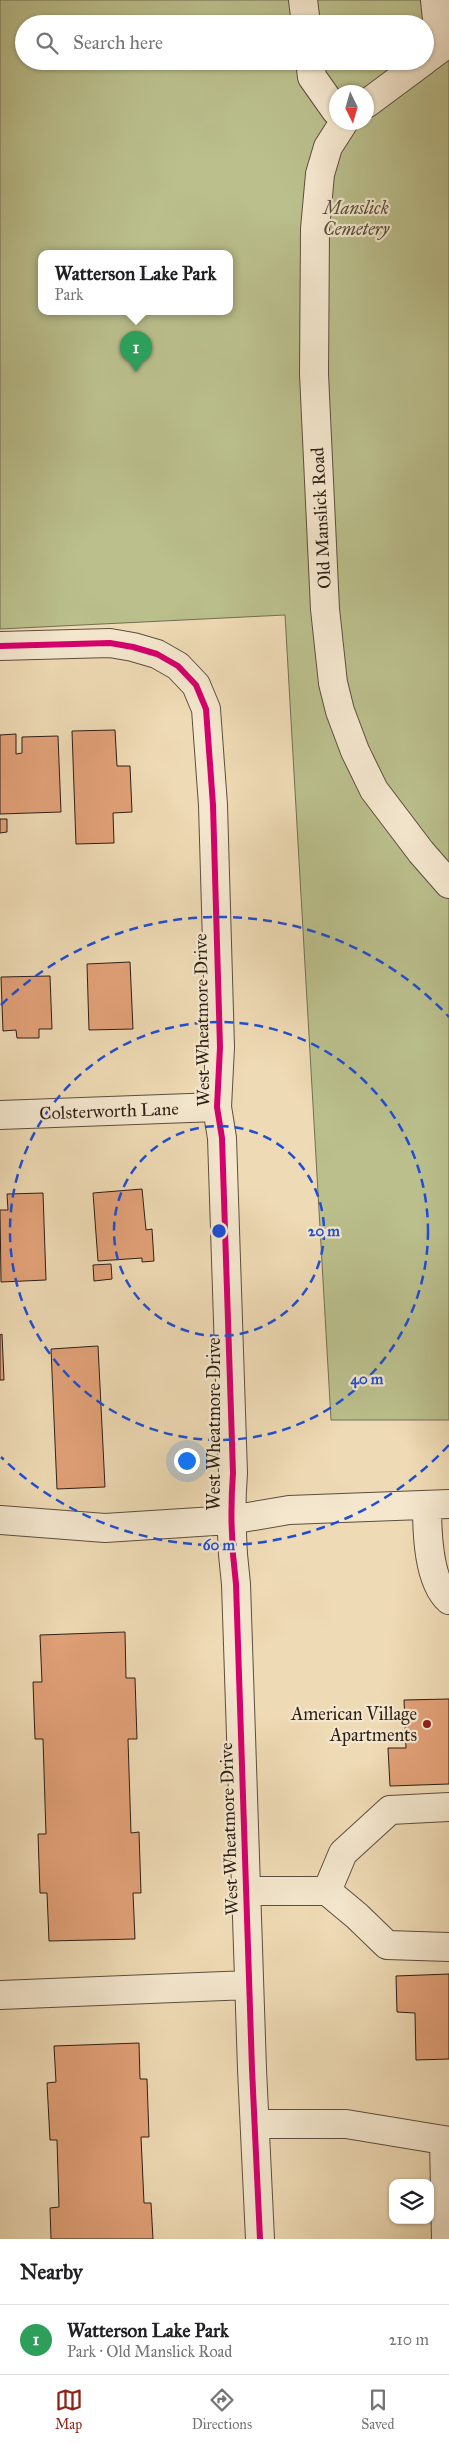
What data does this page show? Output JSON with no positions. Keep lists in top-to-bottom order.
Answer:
{
  "streets": {
    "street": ["Old Manslick Road", "West Wheatmore Drive", "Colsterworth Lane"]
  },
  "crossings": [
    ["West Wheatmore Drive", "Colsterworth Lane"]
  ],
  "parks": ["Manslick Cemetery"],
  "places": ["American Village Apartments"],
  "north": "bottom",
  "page": {
    "search": "Search here",
    "popup": ["Watterson Lake Park", "Park"],
    "pins": "1",
    "heading": "Nearby",
    "list": [
      {
        "mark": "1",
        "name": "Watterson Lake Park",
        "note": "Park · Old Manslick Road",
        "value": "210 m"
      }
    ],
    "nav": ["Map", "Directions", "Saved"]
  },
  "rings": ["20 m", "40 m", "60 m"]
}
